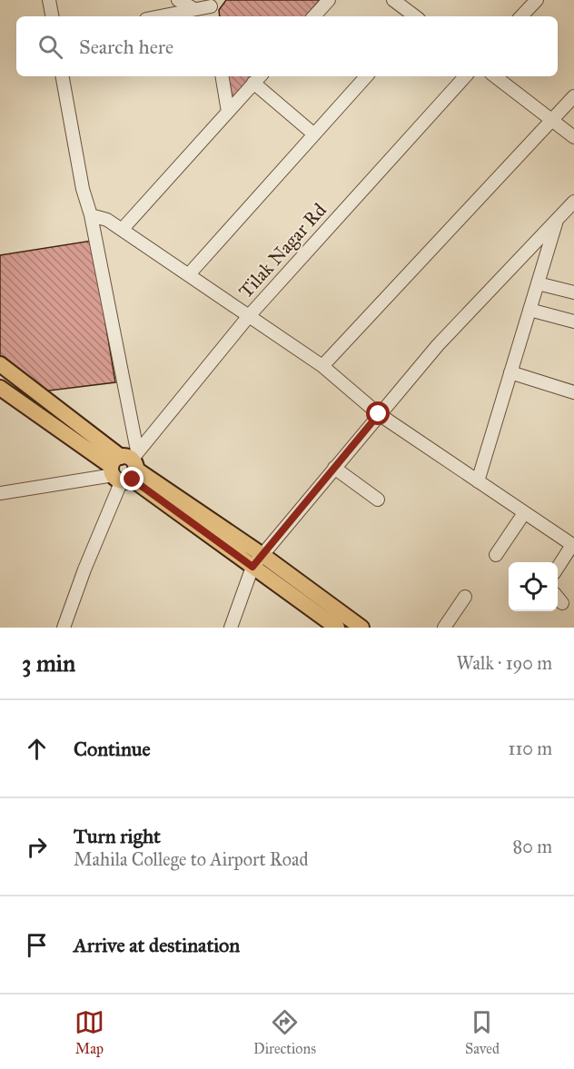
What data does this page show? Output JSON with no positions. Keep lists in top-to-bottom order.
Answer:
{
  "streets": {
    "street": ["Tilak Nagar Rd"]
  },
  "page": {
    "search": "Search here",
    "heading": ["3 min", "Walk · 190 m"],
    "list": [
      ["Continue", "110 m"],
      ["Turn right", "Mahila College to Airport Road", "80 m"],
      "Arrive at destination"
    ],
    "nav": ["Map", "Directions", "Saved"]
  }
}
